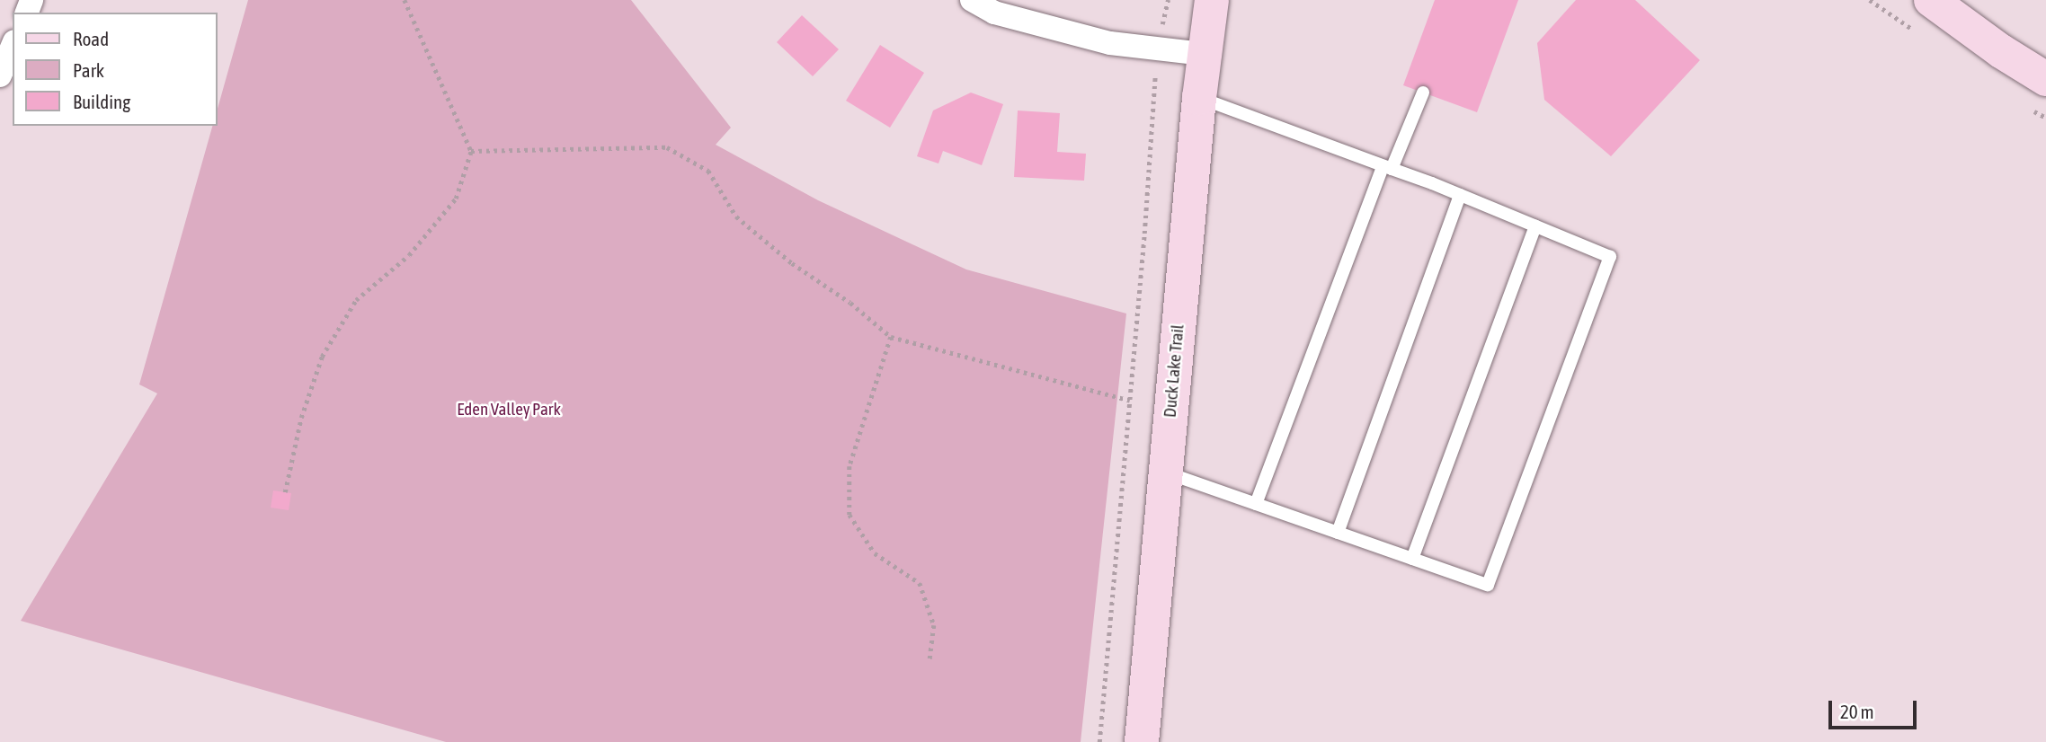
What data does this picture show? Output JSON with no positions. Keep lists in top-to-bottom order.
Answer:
{
  "streets": {
    "street": ["Duck Lake Trail"]
  },
  "parks": ["Eden Valley Park"],
  "legend": ["Road", "Park", "Building"],
  "scale_bar": "20 m"
}
